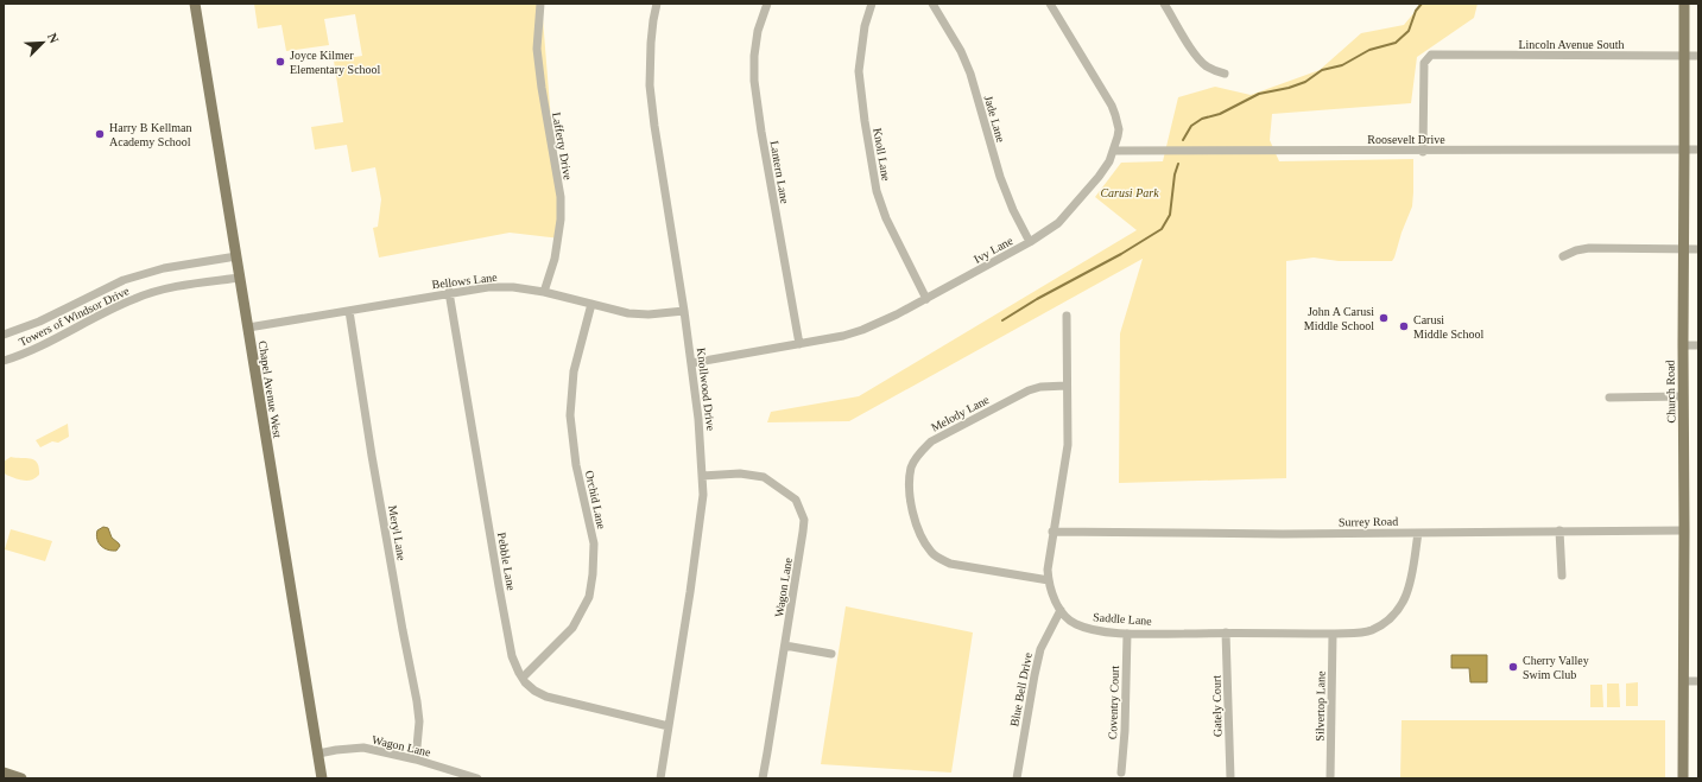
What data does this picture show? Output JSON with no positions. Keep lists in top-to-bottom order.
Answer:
{
  "streets": {
    "main road": ["Chapel Avenue West", "Church Road"],
    "street": [
      "Lincoln Avenue South",
      "Jade Lane",
      "Roosevelt Drive",
      "Lafferty Drive",
      "Knoll Lane",
      "Lantern Lane",
      "Ivy Lane",
      "Bellows Lane",
      "Towers of Windsor Drive",
      "Knollwood Drive",
      "Melody Lane",
      "Orchid Lane",
      "Surrey Road",
      "Meryl Lane",
      "Pebble Lane",
      "Wagon Lane",
      "Saddle Lane",
      "Blue Bell Drive",
      "Coventry Court",
      "Gately Court",
      "Silvertop Lane"
    ]
  },
  "crossings": [
    ["Lincoln Avenue South", "Roosevelt Drive"],
    ["Lincoln Avenue South", "Church Road"],
    ["Jade Lane", "Ivy Lane"],
    ["Roosevelt Drive", "Ivy Lane"],
    ["Roosevelt Drive", "Church Road"],
    ["Lafferty Drive", "Bellows Lane"],
    ["Knoll Lane", "Ivy Lane"],
    ["Lantern Lane", "Ivy Lane"],
    ["Ivy Lane", "Knollwood Drive"],
    ["Bellows Lane", "Chapel Avenue West"],
    ["Bellows Lane", "Knollwood Drive"],
    ["Bellows Lane", "Orchid Lane"],
    ["Bellows Lane", "Meryl Lane"],
    ["Bellows Lane", "Pebble Lane"],
    ["Towers of Windsor Drive", "Chapel Avenue West"],
    ["Chapel Avenue West", "Wagon Lane"],
    ["Knollwood Drive", "Pebble Lane"],
    ["Knollwood Drive", "Wagon Lane"],
    ["Church Road", "Surrey Road"],
    ["Melody Lane", "Saddle Lane"],
    ["Orchid Lane", "Pebble Lane"],
    ["Surrey Road", "Saddle Lane"],
    ["Meryl Lane", "Wagon Lane"],
    ["Saddle Lane", "Blue Bell Drive"],
    ["Saddle Lane", "Coventry Court"],
    ["Saddle Lane", "Gately Court"],
    ["Saddle Lane", "Silvertop Lane"]
  ],
  "parks": ["Carusi Park"],
  "places": [
    "Joyce Kilmer Elementary School",
    "Harry B Kellman Academy School",
    "John A Carusi Middle School",
    "Carusi Middle School",
    "Cherry Valley Swim Club"
  ],
  "north": "top right"
}
